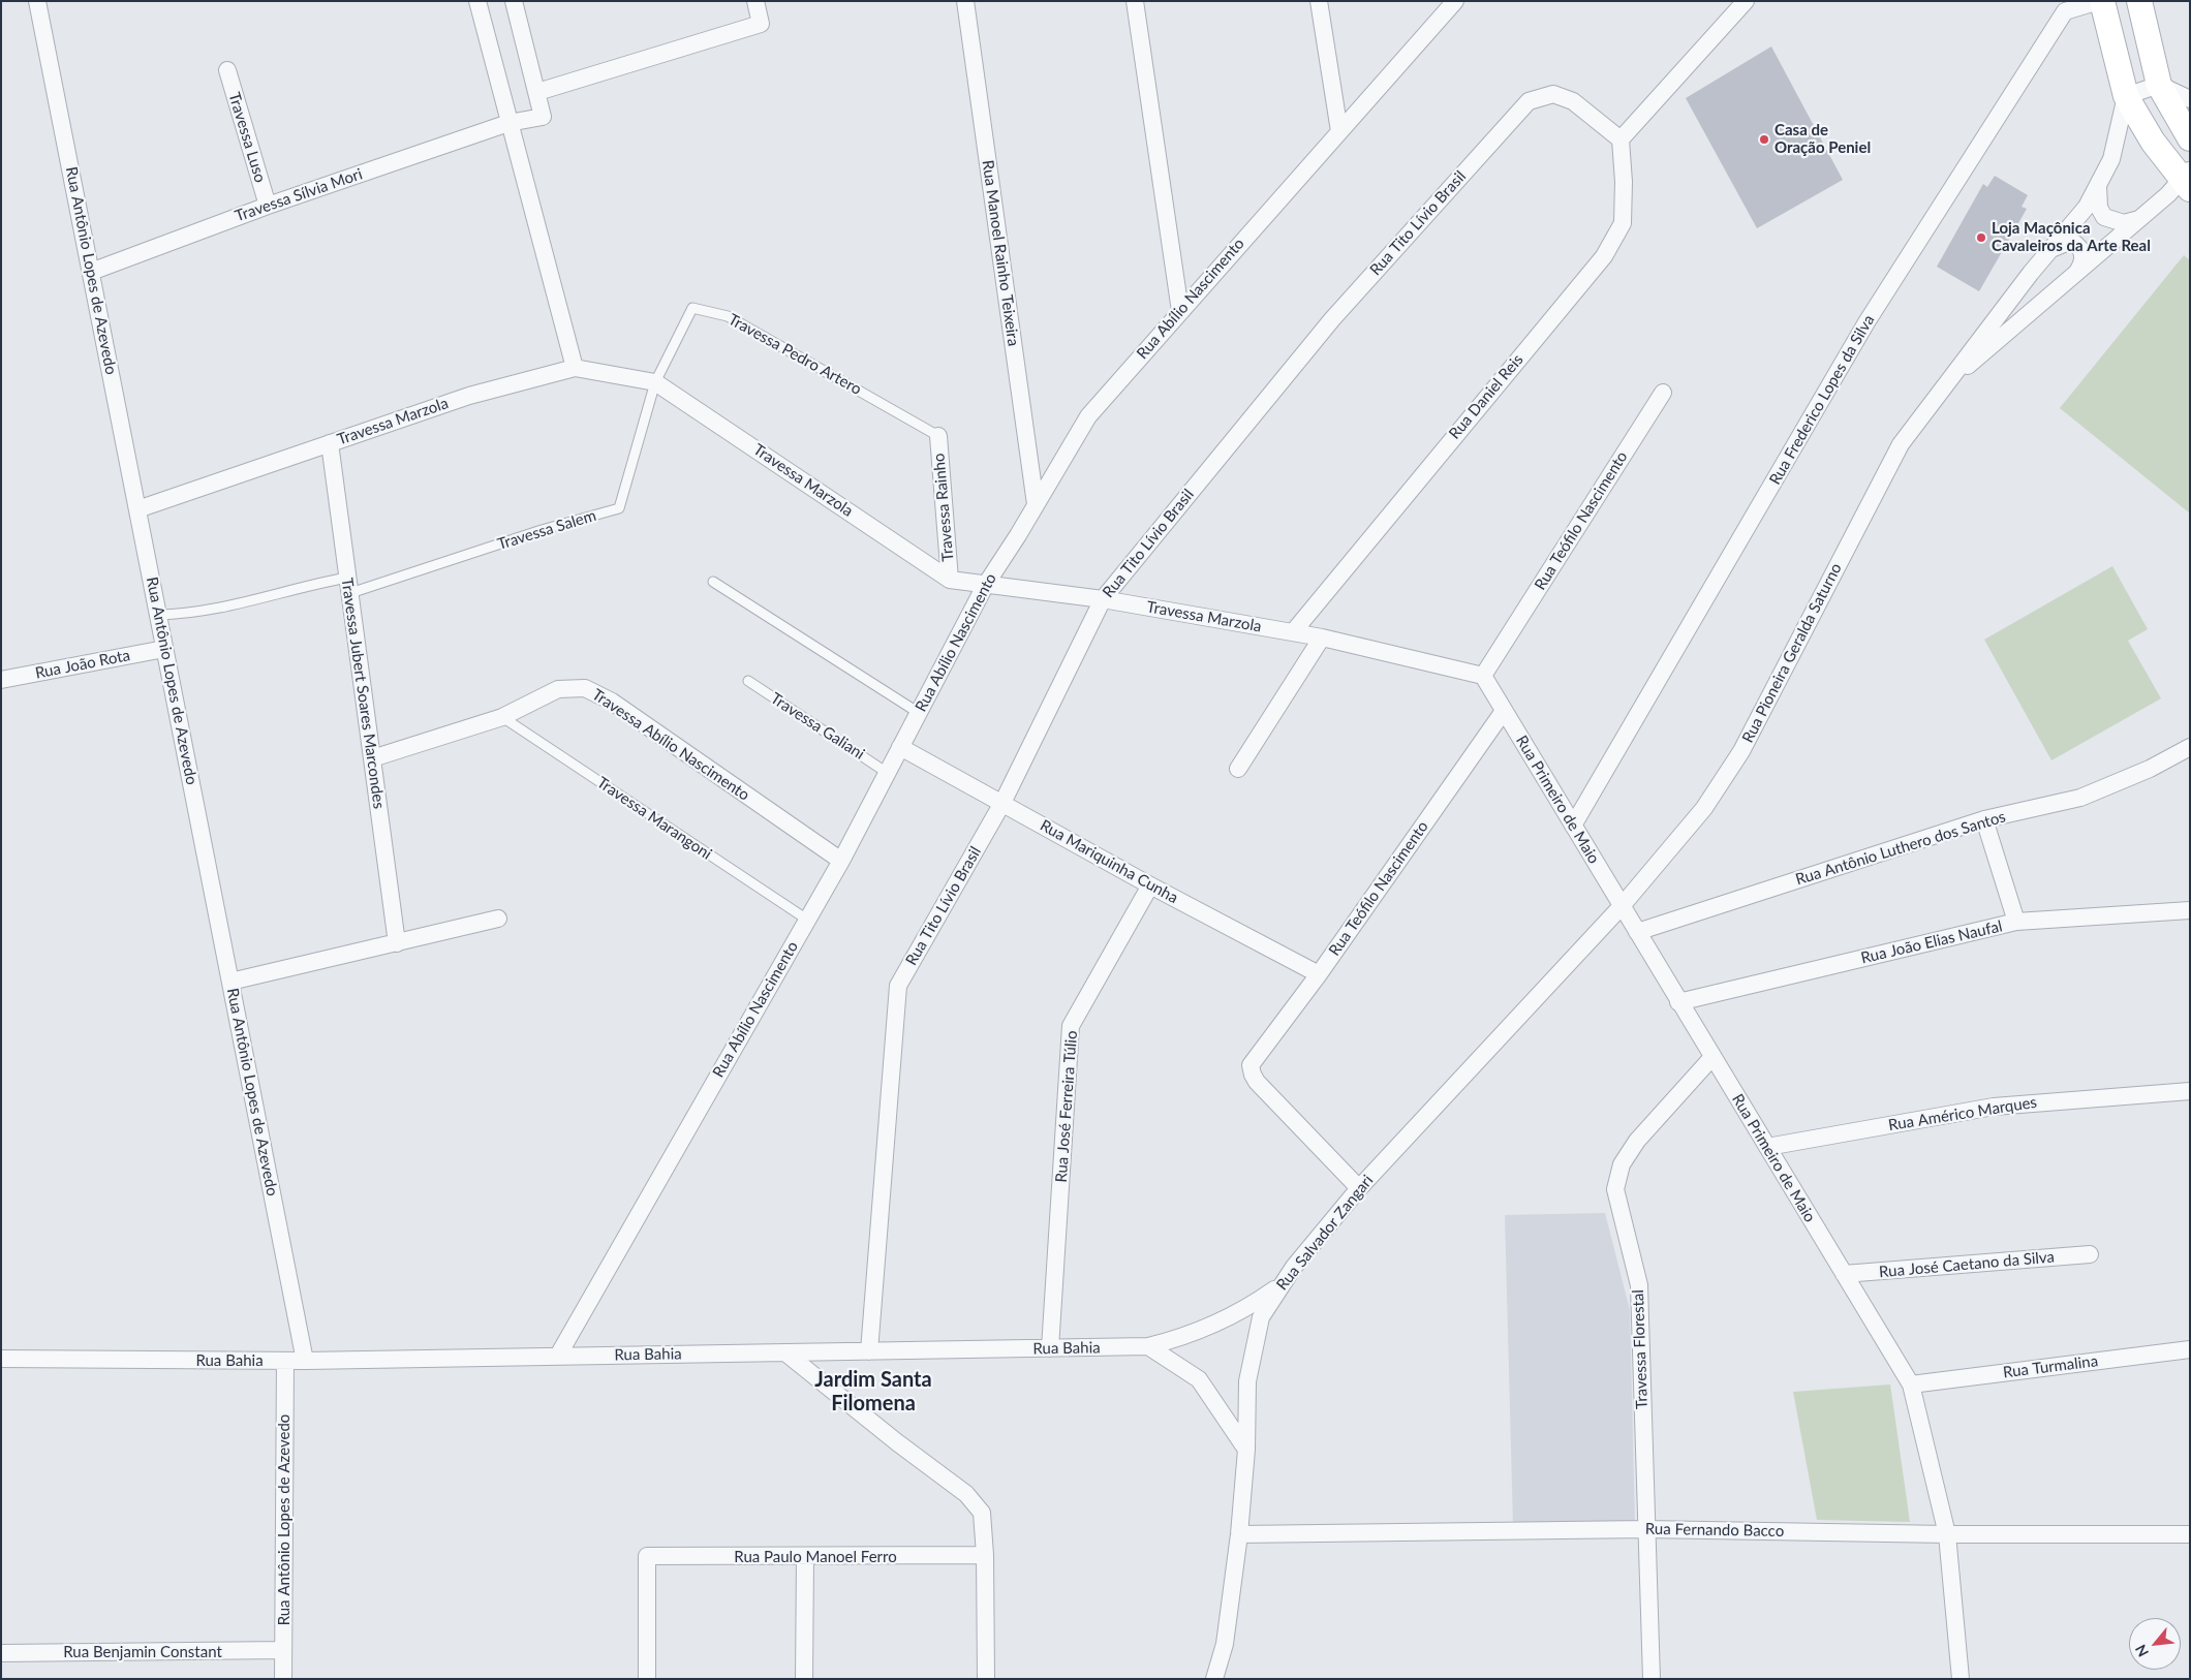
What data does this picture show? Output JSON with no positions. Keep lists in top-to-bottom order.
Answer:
{
  "streets": {
    "street": [
      "Travessa Luso",
      "Travessa Sílvia Mori",
      "Rua Tito Lívio Brasil",
      "Rua Manoel Rainho Teixeira",
      "Rua Antônio Lopes de Azevedo",
      "Rua Abílio Nascimento",
      "Rua Daniel Reis",
      "Rua Frederico Lopes da Silva",
      "Travessa Marzola",
      "Travessa Rainho",
      "Rua Teófilo Nascimento",
      "Rua Pioneira Geralda Saturno",
      "Rua João Rota",
      "Travessa Jubert Soares Marcondes",
      "Travessa Abílio Nascimento",
      "Rua Primeiro de Maio",
      "Rua Antônio Luthero dos Santos",
      "Rua Mariquinha Cunha",
      "Rua João Elias Naufal",
      "Rua José Ferreira Túlio",
      "Rua Américo Marques",
      "Rua Salvador Zangari",
      "Rua José Caetano da Silva",
      "Rua Bahia",
      "Travessa Florestal",
      "Rua Turmalina",
      "Rua Fernando Bacco",
      "Rua Paulo Manoel Ferro",
      "Rua Benjamin Constant"
    ],
    "lane": [
      "Travessa Pedro Artero",
      "Travessa Salem",
      "Travessa Galiani",
      "Travessa Marangoni"
    ]
  },
  "crossings": [
    ["Travessa Luso", "Travessa Sílvia Mori"],
    ["Travessa Sílvia Mori", "Rua Antônio Lopes de Azevedo"],
    ["Rua Tito Lívio Brasil", "Rua Daniel Reis"],
    ["Rua Tito Lívio Brasil", "Travessa Marzola"],
    ["Rua Tito Lívio Brasil", "Rua Mariquinha Cunha"],
    ["Rua Tito Lívio Brasil", "Rua Bahia"],
    ["Rua Manoel Rainho Teixeira", "Rua Abílio Nascimento"],
    ["Rua Antônio Lopes de Azevedo", "Travessa Marzola"],
    ["Rua Antônio Lopes de Azevedo", "Rua João Rota"],
    ["Rua Antônio Lopes de Azevedo", "Rua Bahia"],
    ["Rua Antônio Lopes de Azevedo", "Rua Benjamin Constant"],
    ["Rua Abílio Nascimento", "Travessa Marzola"],
    ["Rua Abílio Nascimento", "Travessa Galiani"],
    ["Rua Abílio Nascimento", "Travessa Abílio Nascimento"],
    ["Rua Abílio Nascimento", "Travessa Marangoni"],
    ["Rua Abílio Nascimento", "Rua Mariquinha Cunha"],
    ["Rua Abílio Nascimento", "Rua Bahia"],
    ["Travessa Pedro Artero", "Travessa Marzola"],
    ["Travessa Pedro Artero", "Travessa Rainho"],
    ["Travessa Pedro Artero", "Travessa Salem"],
    ["Rua Daniel Reis", "Travessa Marzola"],
    ["Rua Frederico Lopes da Silva", "Rua Primeiro de Maio"],
    ["Travessa Marzola", "Travessa Rainho"],
    ["Travessa Marzola", "Rua Teófilo Nascimento"],
    ["Travessa Marzola", "Travessa Salem"],
    ["Travessa Marzola", "Travessa Jubert Soares Marcondes"],
    ["Travessa Marzola", "Rua Primeiro de Maio"],
    ["Rua Teófilo Nascimento", "Rua Primeiro de Maio"],
    ["Rua Teófilo Nascimento", "Rua Mariquinha Cunha"],
    ["Rua Teófilo Nascimento", "Rua Salvador Zangari"],
    ["Travessa Salem", "Travessa Jubert Soares Marcondes"],
    ["Rua Pioneira Geralda Saturno", "Rua Primeiro de Maio"],
    ["Rua Pioneira Geralda Saturno", "Rua Salvador Zangari"],
    ["Travessa Jubert Soares Marcondes", "Travessa Abílio Nascimento"],
    ["Travessa Abílio Nascimento", "Travessa Marangoni"],
    ["Rua Primeiro de Maio", "Rua Antônio Luthero dos Santos"],
    ["Rua Primeiro de Maio", "Rua João Elias Naufal"],
    ["Rua Primeiro de Maio", "Rua Américo Marques"],
    ["Rua Primeiro de Maio", "Rua Salvador Zangari"],
    ["Rua Primeiro de Maio", "Rua José Caetano da Silva"],
    ["Rua Primeiro de Maio", "Travessa Florestal"],
    ["Rua Primeiro de Maio", "Rua Turmalina"],
    ["Rua Primeiro de Maio", "Rua Fernando Bacco"],
    ["Rua Mariquinha Cunha", "Rua José Ferreira Túlio"],
    ["Rua José Ferreira Túlio", "Rua Bahia"],
    ["Rua Salvador Zangari", "Rua Bahia"],
    ["Rua Salvador Zangari", "Rua Fernando Bacco"],
    ["Travessa Florestal", "Rua Fernando Bacco"]
  ],
  "districts": ["Jardim Santa Filomena"],
  "places": ["Casa de Oração Peniel", "Loja Maçônica Cavaleiros da Arte Real"],
  "north": "bottom left"
}
